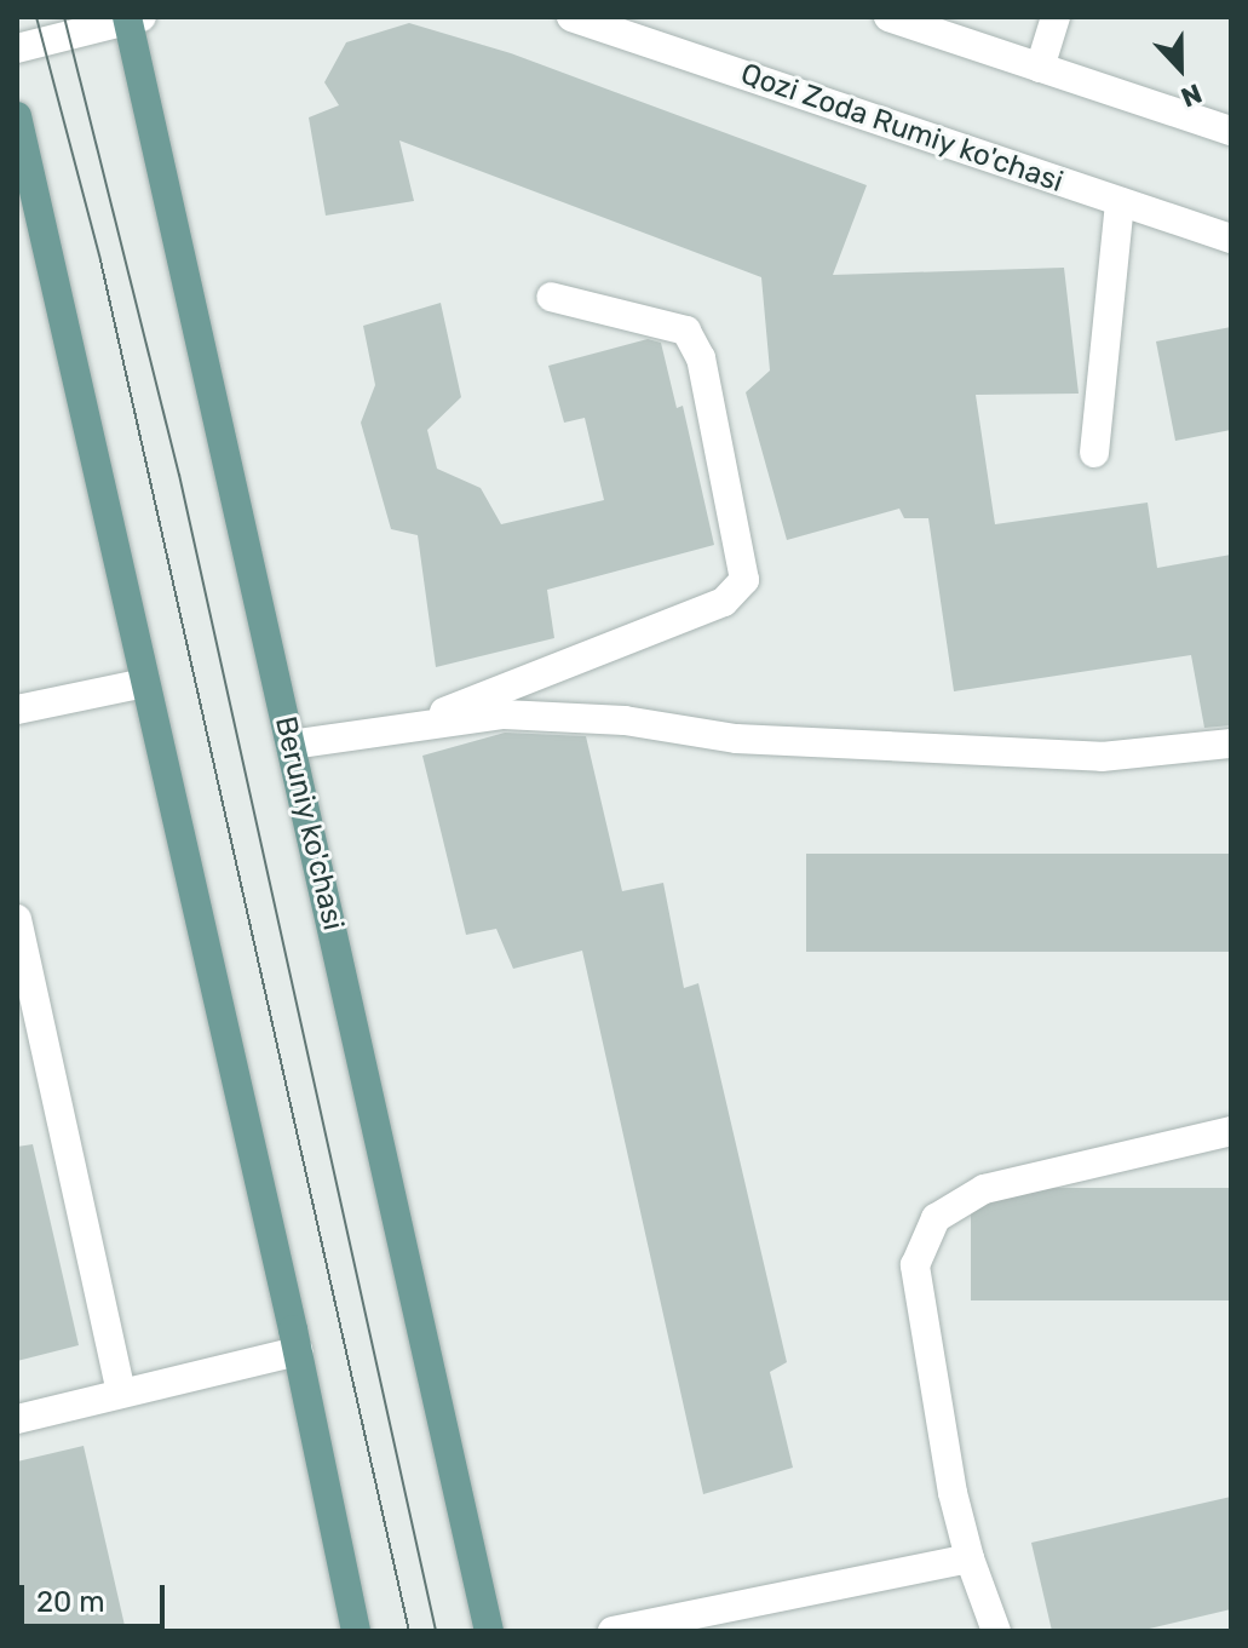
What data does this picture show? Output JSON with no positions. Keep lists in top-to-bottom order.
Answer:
{
  "streets": {
    "main road": ["Beruniy ko'chasi"],
    "street": ["Qozi Zoda Rumiy ko'chasi"]
  },
  "scale_bar": "20 m",
  "north": "bottom"
}
